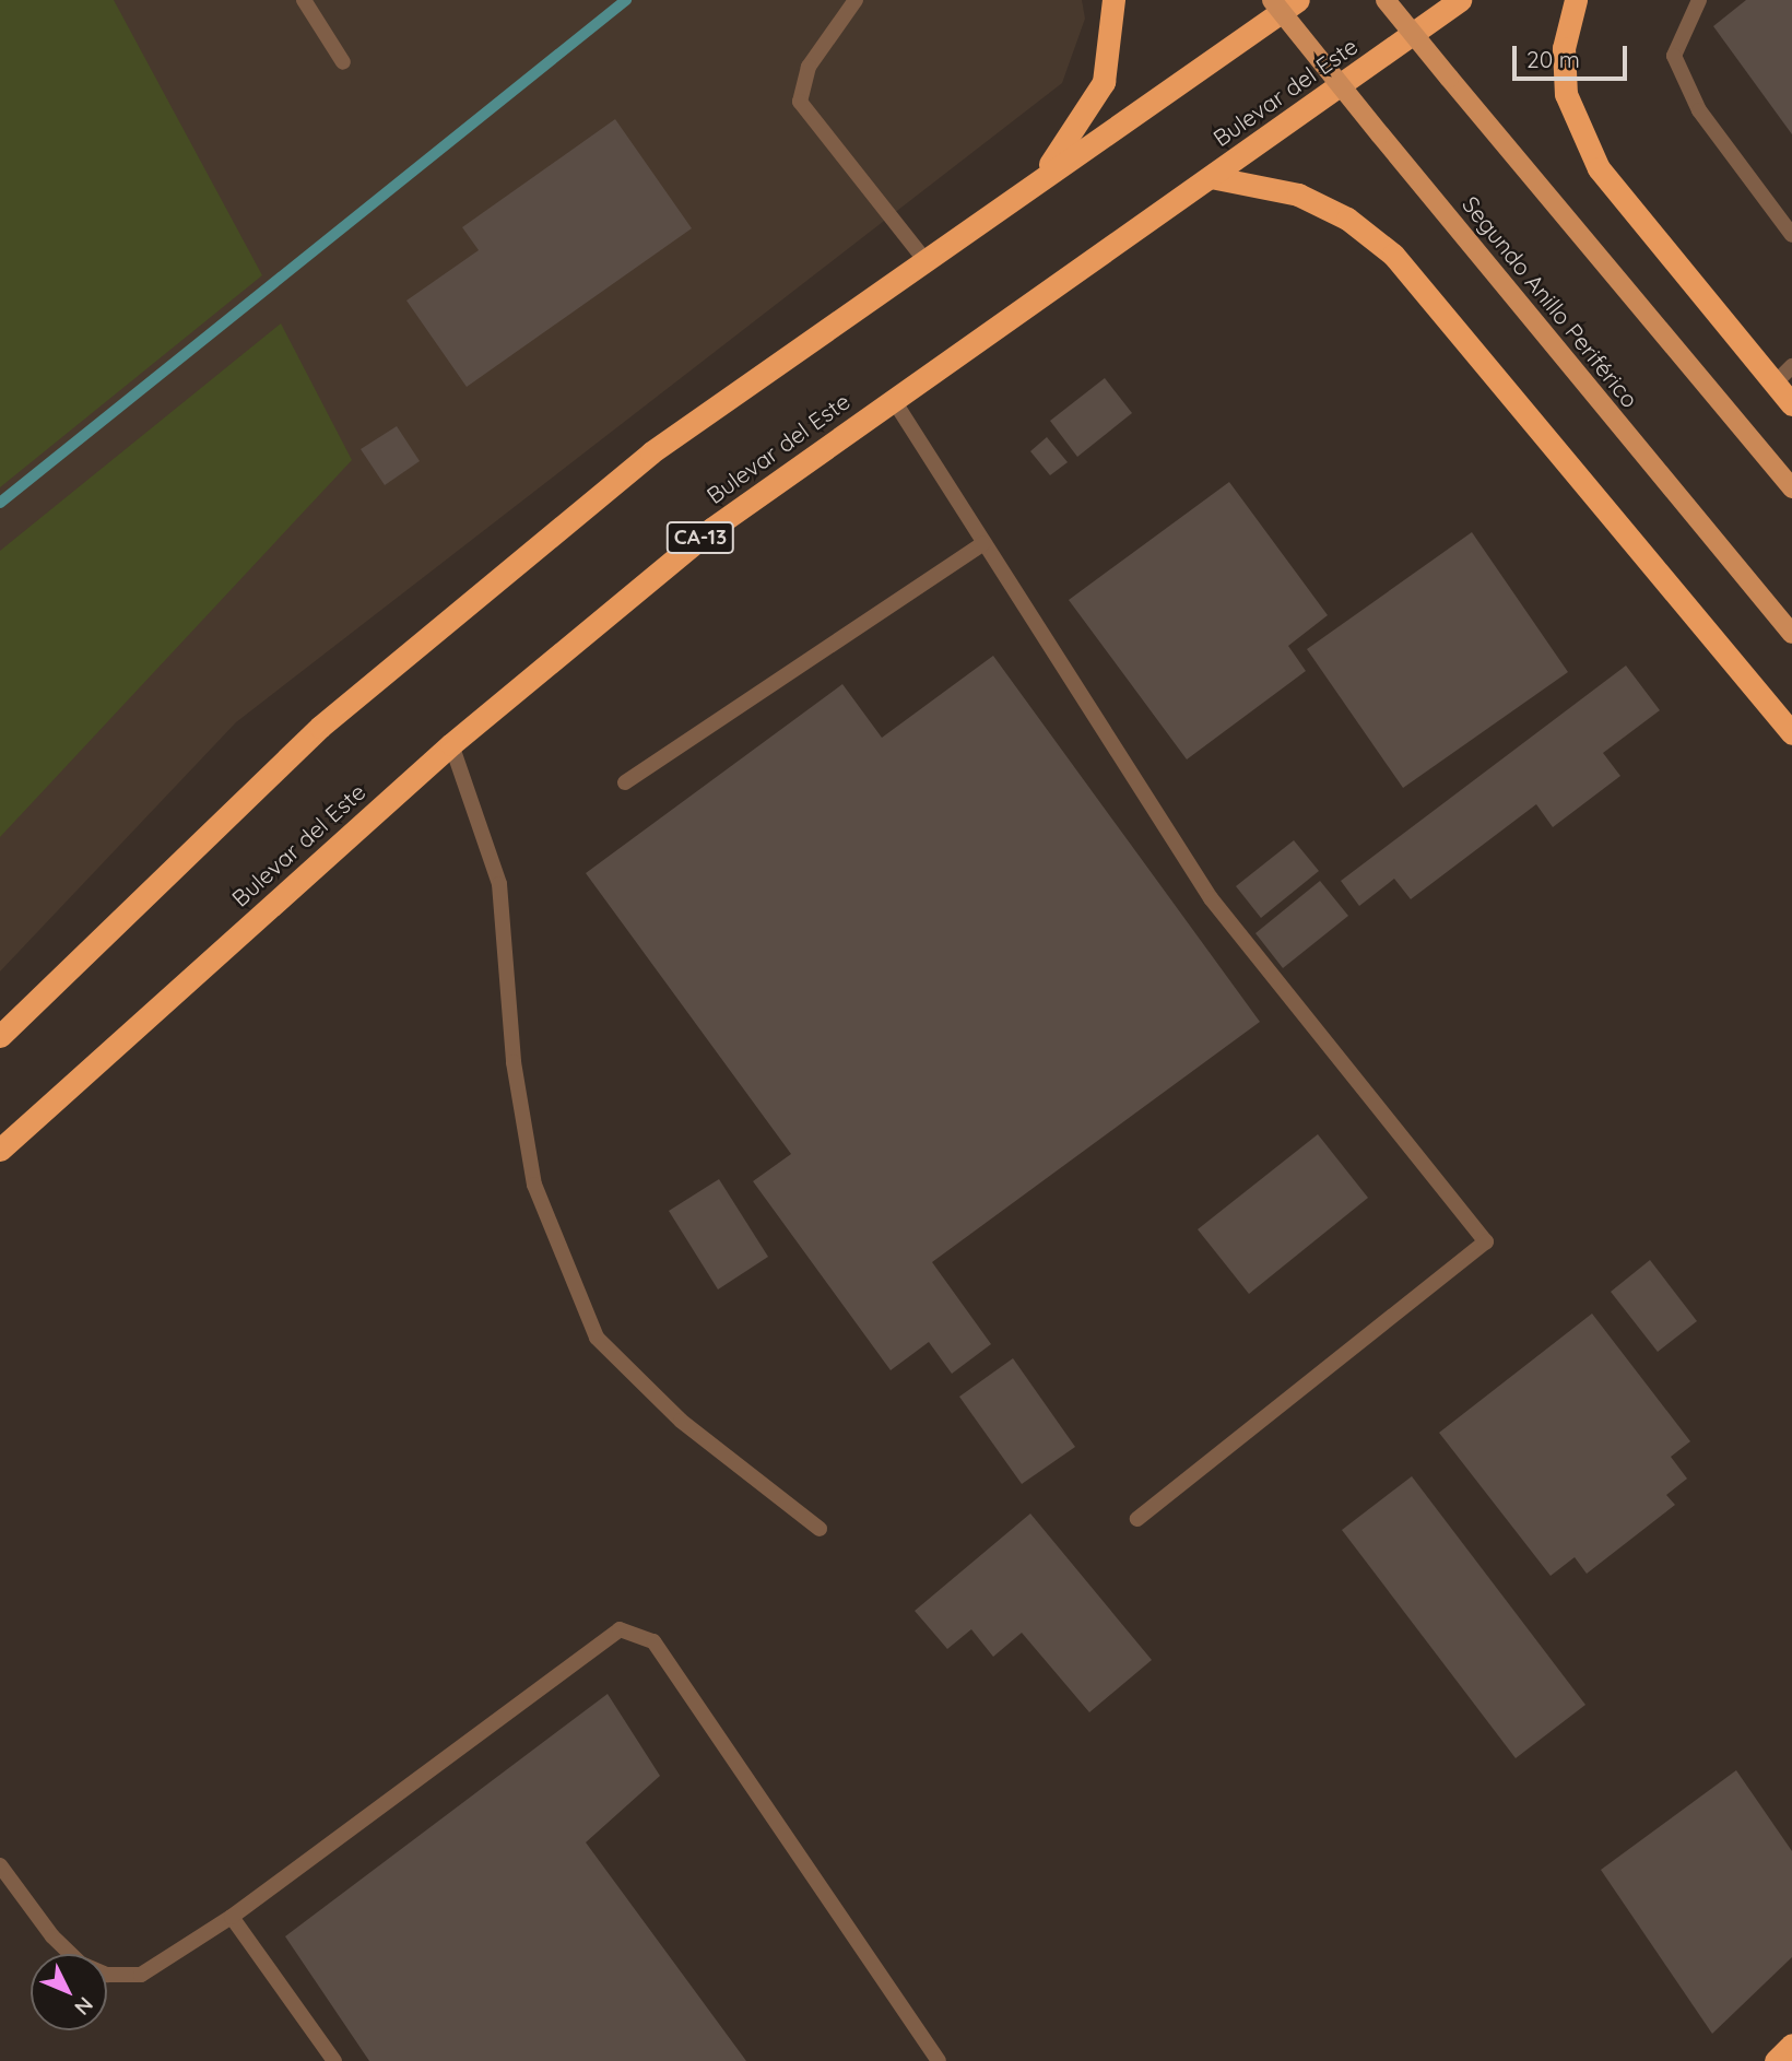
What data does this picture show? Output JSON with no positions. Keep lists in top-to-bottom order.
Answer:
{
  "streets": {
    "highway": ["Bulevar del Este", "CA-13"],
    "main road": ["Segundo Anillo Periférico"]
  },
  "scale_bar": "20 m",
  "north": "bottom right"
}
